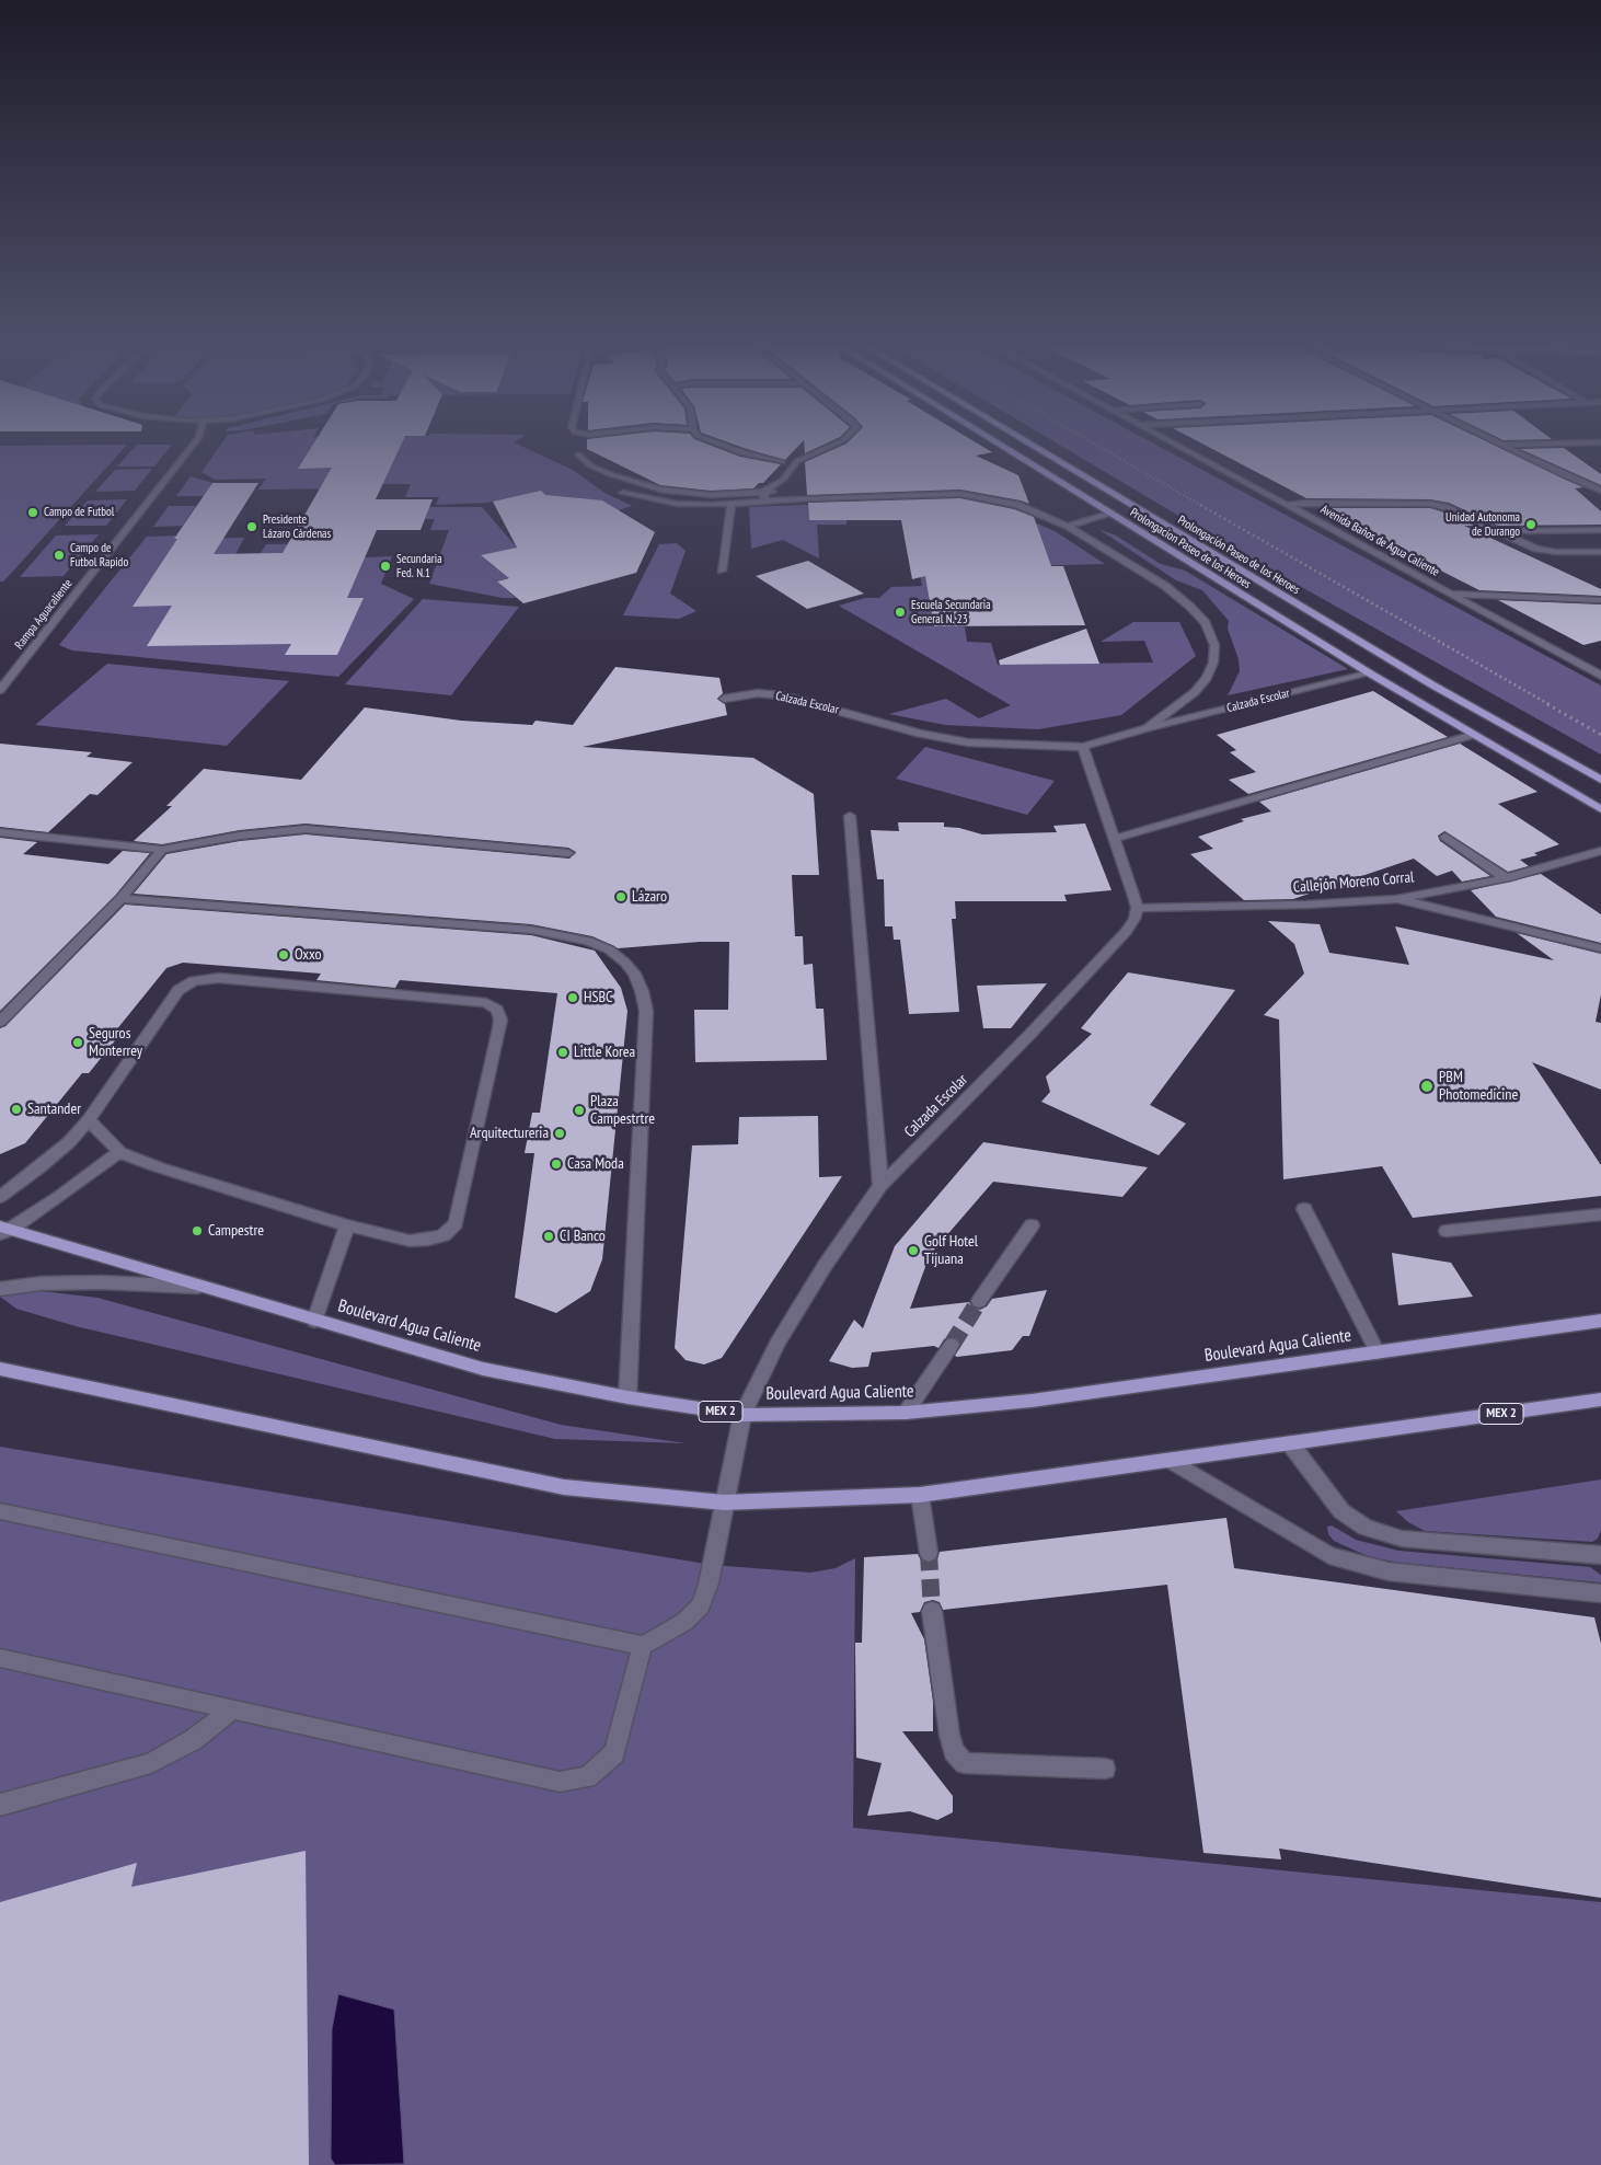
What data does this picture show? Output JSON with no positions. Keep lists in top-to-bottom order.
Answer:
{
  "streets": {
    "main road": [
      "Prolongacion Paseo de los Heroes",
      "Prolongación Paseo de los Heroes",
      "Boulevard Agua Caliente",
      "MEX 2"
    ],
    "street": [
      "Avenida Baños de Agua Caliente",
      "Rampa Aguacaliente",
      "Calzada Escolar",
      "Callejón Moreno Corral"
    ]
  },
  "crossings": [
    ["Prolongacion Paseo de los Heroes", "Calzada Escolar"],
    ["Calzada Escolar", "Callejón Moreno Corral"],
    ["Calzada Escolar", "Boulevard Agua Caliente"],
    ["Calzada Escolar", "MEX 2"]
  ],
  "places": [
    "Campo de Futbol",
    "Unidad Autonoma de Durango",
    "Presidente Lázaro Cárdenas",
    "Campo de Futbol Rapido",
    "Secundaria Fed. N.1",
    "Escuela Secundaria General N. 23",
    "Lázaro",
    "Oxxo",
    "HSBC",
    "Seguros Monterrey",
    "Little Korea",
    "PBM Photomedicine",
    "Santander",
    "Plaza Campestrtre",
    "Arquitectureria",
    "Casa Moda",
    "Campestre",
    "CI Banco",
    "Golf Hotel Tijuana"
  ]
}
